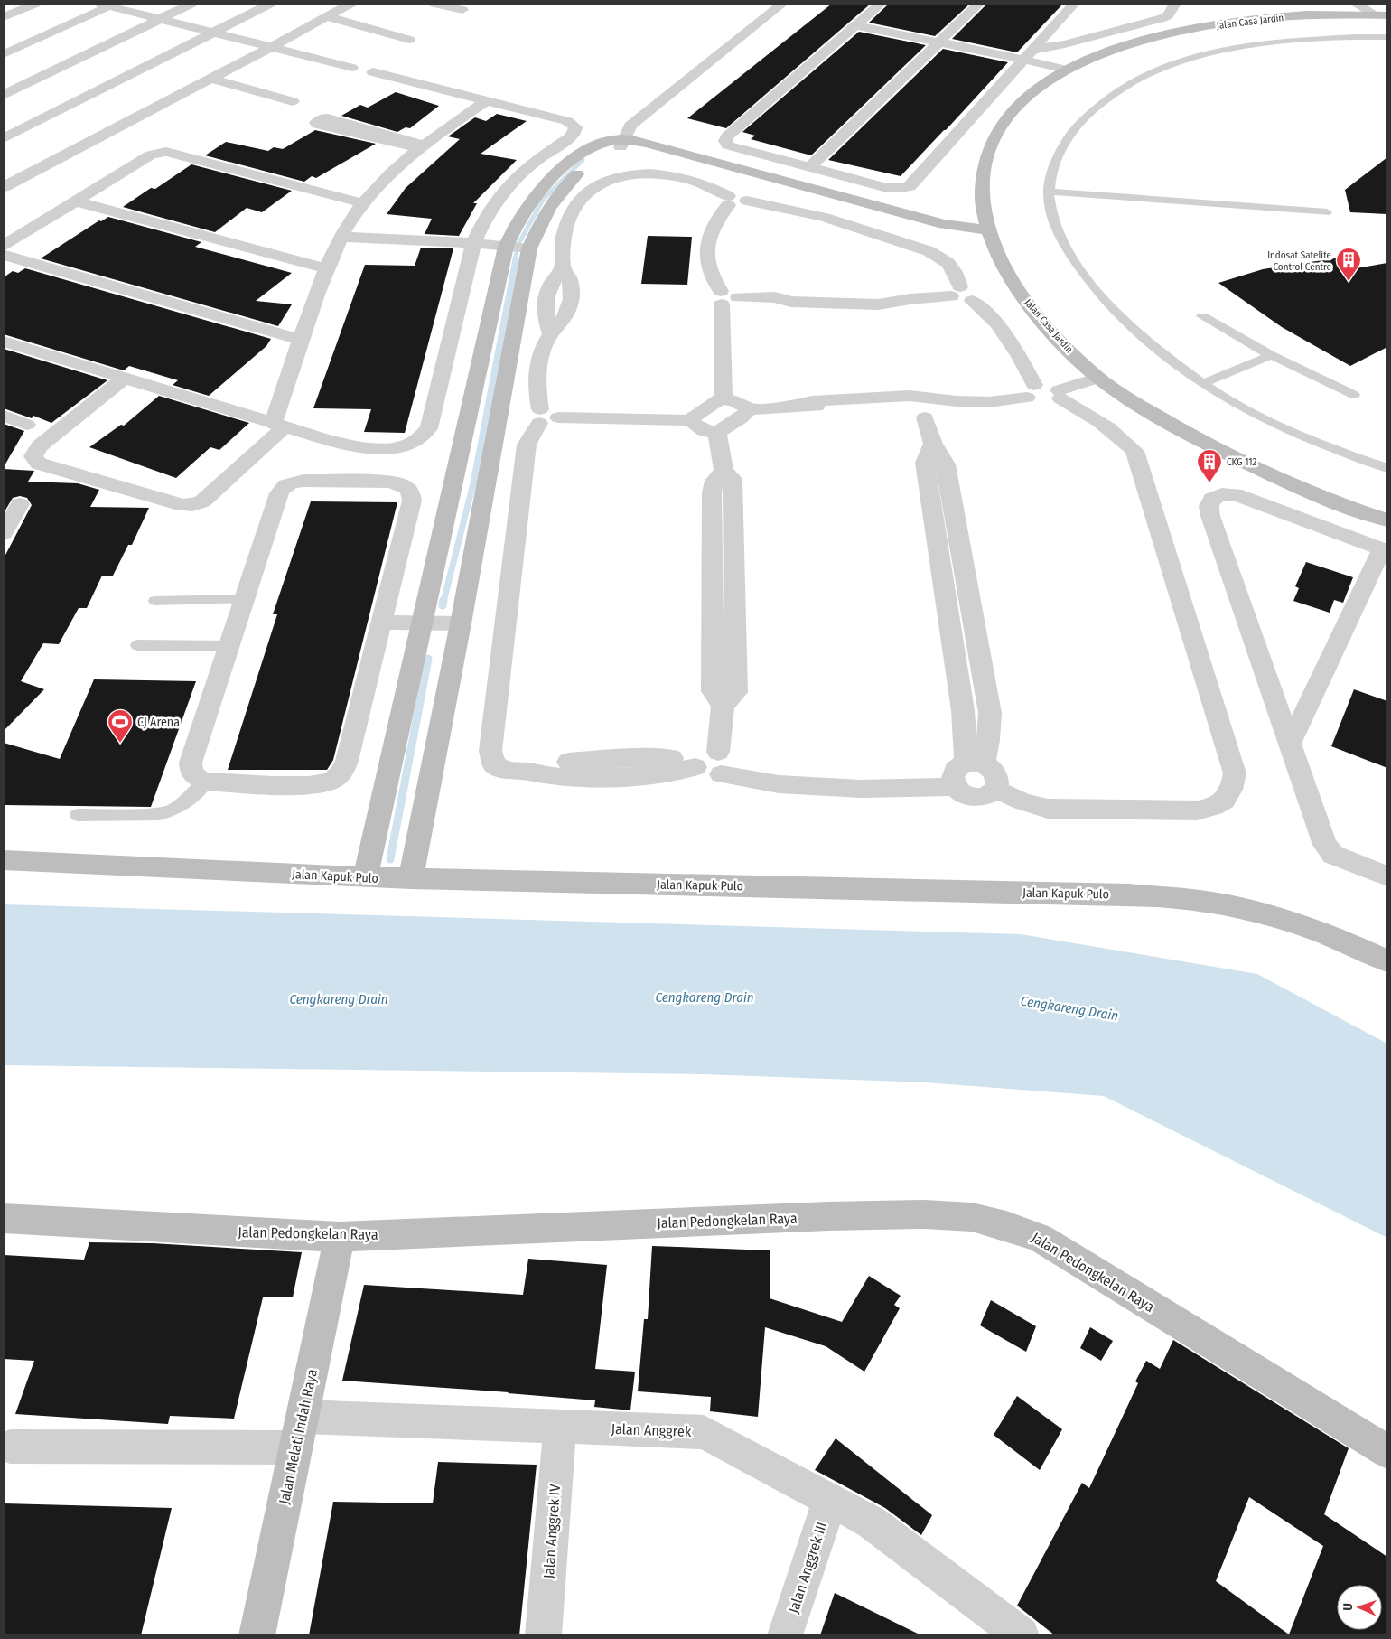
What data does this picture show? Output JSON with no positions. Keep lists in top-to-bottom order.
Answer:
{
  "streets": {
    "street": [
      "Jalan Casa Jardin",
      "Jalan Kapuk Pulo",
      "Jalan Pedongkelan Raya",
      "Jalan Anggrek",
      "Jalan Melati Indah Raya",
      "Jalan Anggrek IV",
      "Jalan Anggrek III"
    ]
  },
  "crossings": [
    ["Jalan Pedongkelan Raya", "Jalan Melati Indah Raya"],
    ["Jalan Anggrek", "Jalan Melati Indah Raya"],
    ["Jalan Anggrek", "Jalan Anggrek IV"],
    ["Jalan Anggrek", "Jalan Anggrek III"]
  ],
  "water": ["Cengkareng Drain"],
  "places": {
    "building": ["Indosat Satelite Control Centre", "CKG 112"],
    "sports": ["CJ Arena"]
  },
  "north": "left"
}
